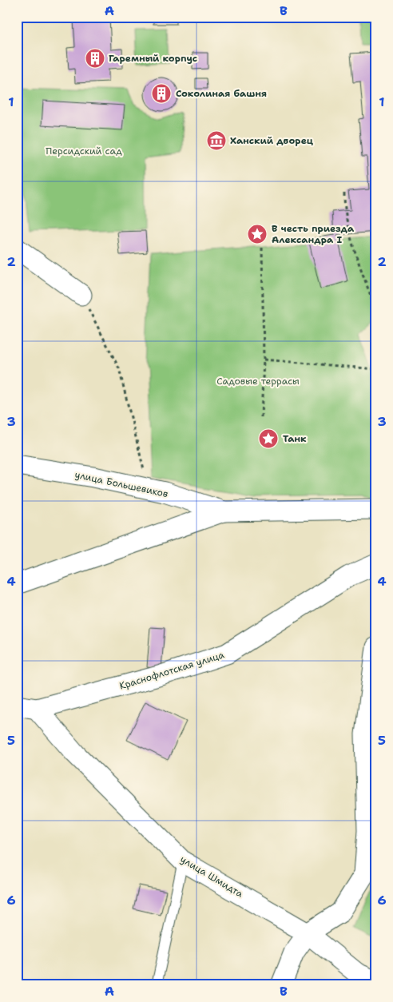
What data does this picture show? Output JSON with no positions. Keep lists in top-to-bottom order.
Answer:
{
  "streets": {
    "street": ["улица Большевиков", "Краснофлотская улица", "улица Шмидта"]
  },
  "crossings": [
    ["Краснофлотская улица", "улица Шмидта"]
  ],
  "parks": ["Персидский сад", "Садовые террасы"],
  "places": {
    "building": ["Гаремный корпус", "Соколиная башня"],
    "museum": ["Ханский дворец"],
    "place": ["В честь приезда Александра I", "Танк"]
  },
  "grid": {
    "columns": ["A", "B"],
    "rows": [
      "1",
      "2",
      "3",
      "4",
      "5",
      "6"
    ]
  }
}
